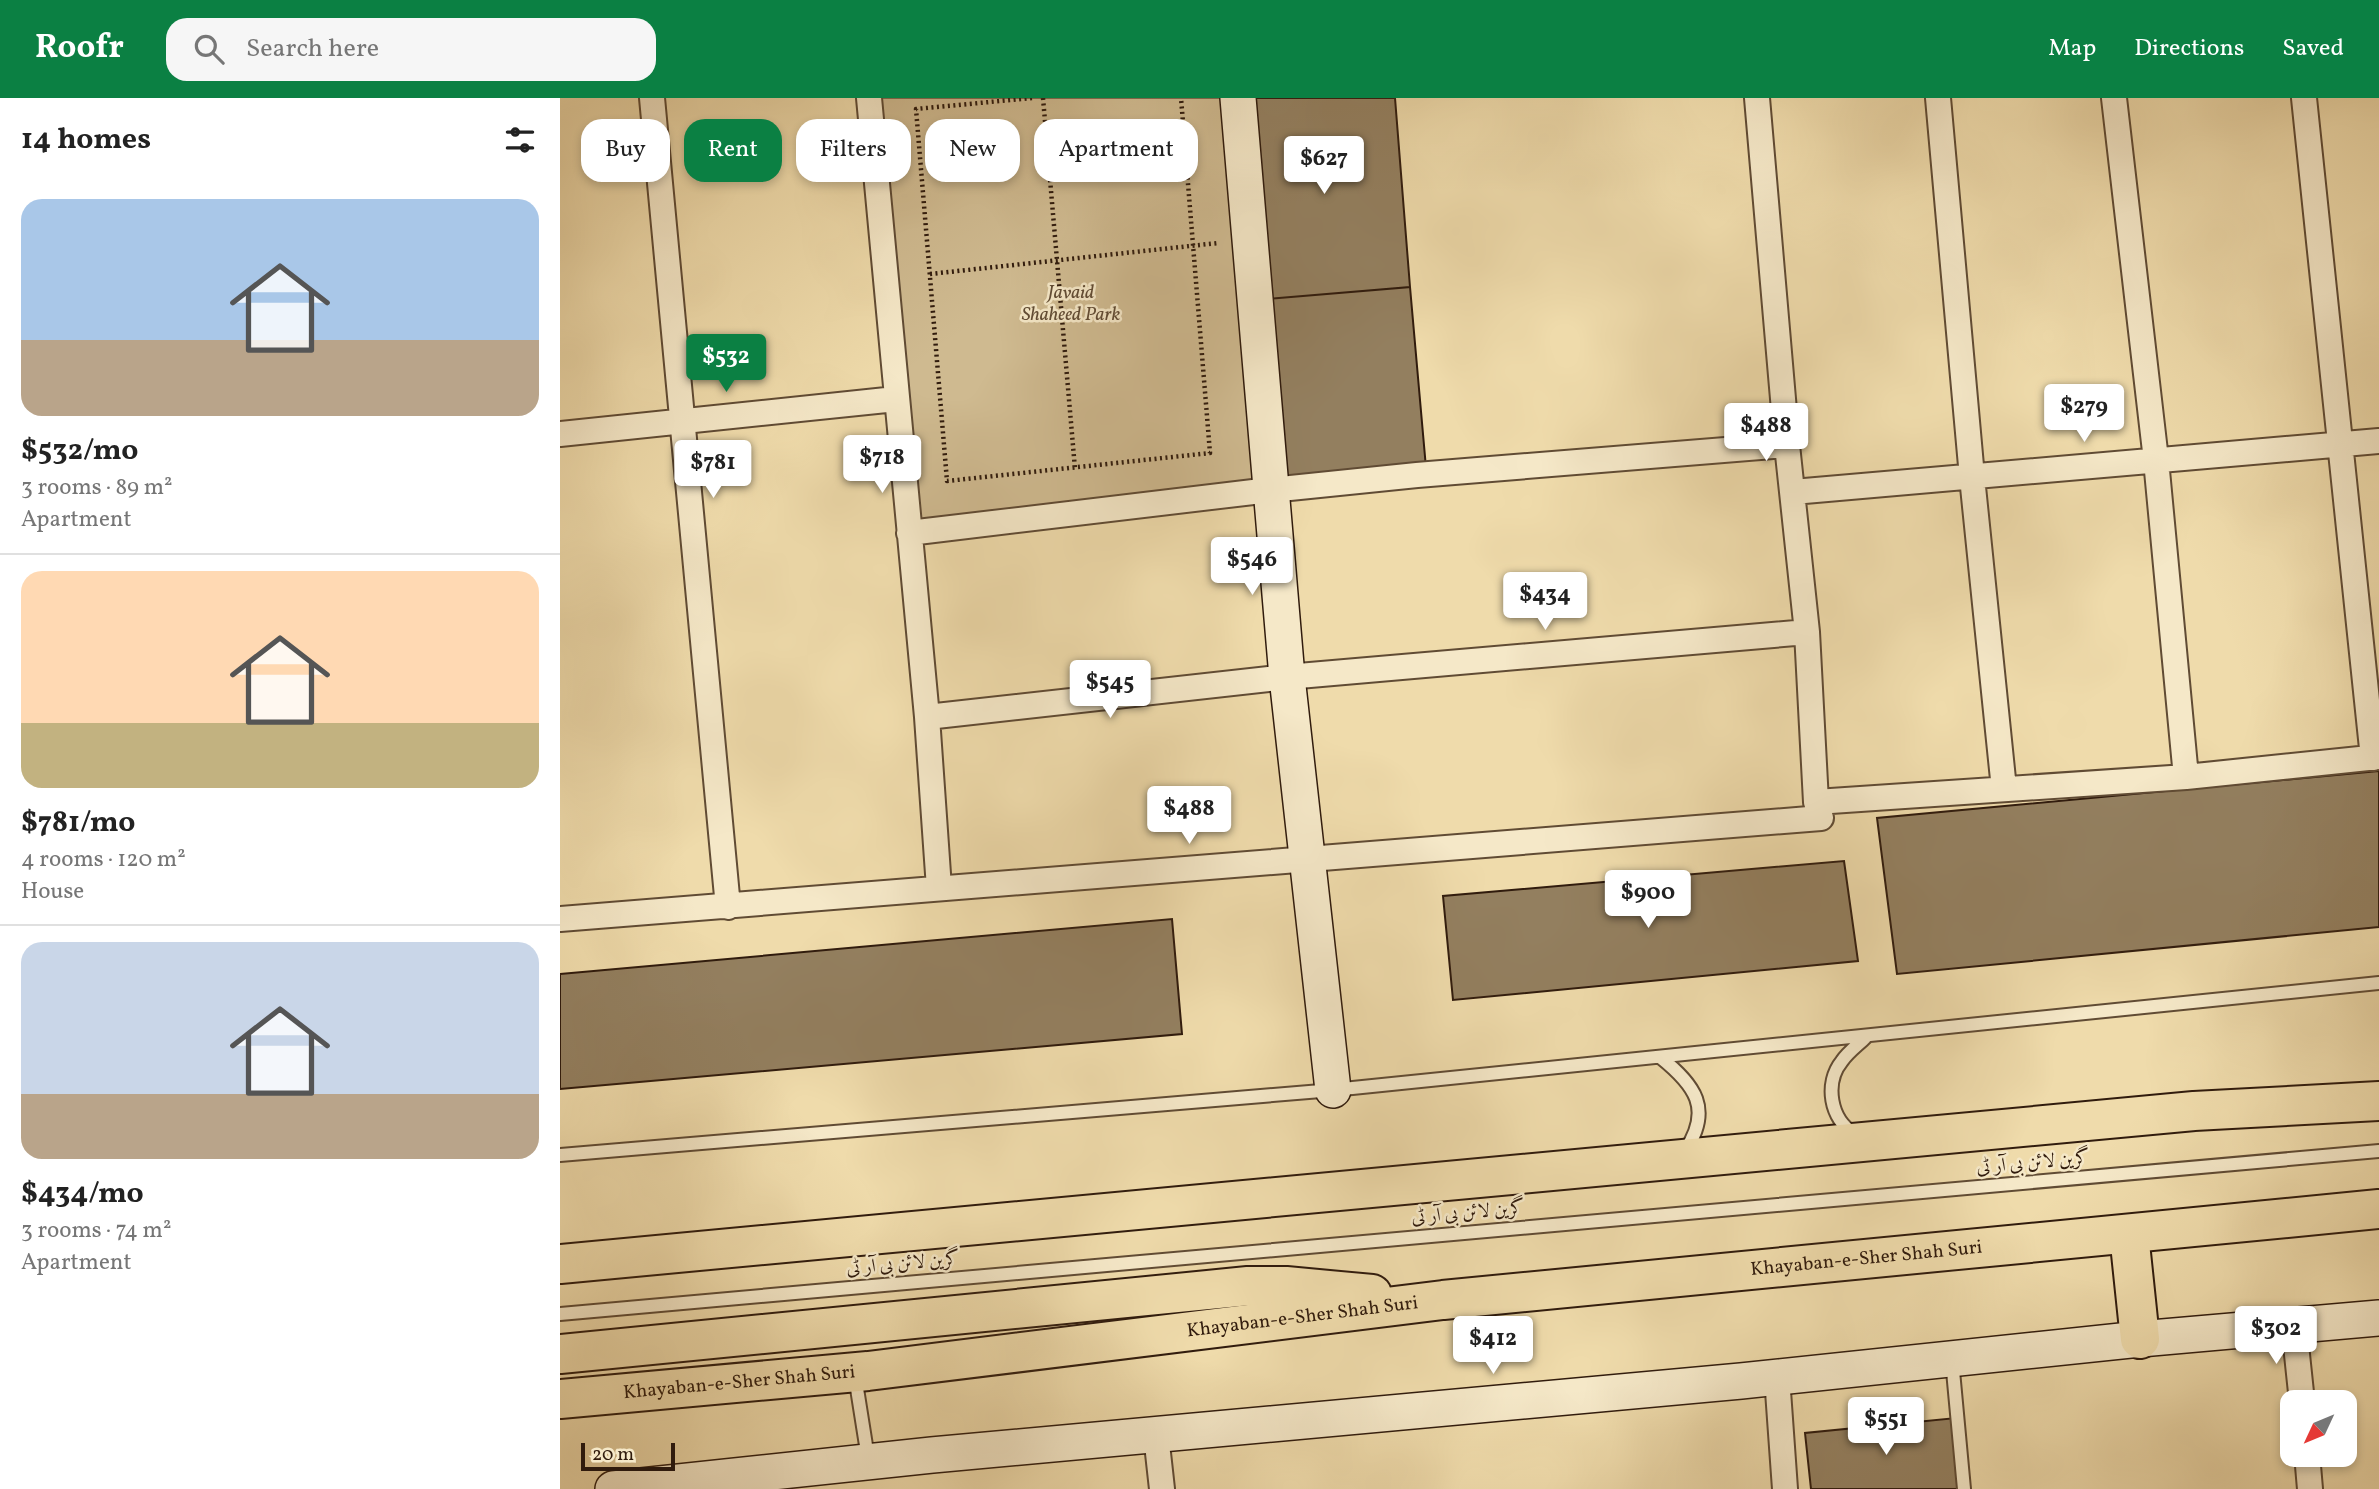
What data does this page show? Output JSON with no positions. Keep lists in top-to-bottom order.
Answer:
{
  "streets": {
    "main road": ["Khayaban-e-Sher Shah Suri"],
    "lane": ["گرین لائن بی آر ٹی"]
  },
  "parks": ["Javaid Shaheed Park"],
  "scale_bar": "20 m",
  "north": "bottom left",
  "page": {
    "header": "Roofr",
    "search": "Search here",
    "nav": ["Map", "Directions", "Saved"],
    "heading": "14 homes",
    "chip": [
      "Buy",
      "Rent",
      "Filters",
      "New",
      "Apartment"
    ],
    "price": [
      "$627",
      "$532",
      "$279",
      "$488",
      "$718",
      "$781",
      "$546",
      "$434",
      "$545",
      "$488",
      "$900",
      "$302",
      "$412",
      "$551"
    ],
    "list": [
      {
        "name": "$532/mo",
        "note": "3 rooms · 89 m² · Apartment"
      },
      {
        "name": "$781/mo",
        "note": "4 rooms · 120 m² · House"
      },
      {
        "name": "$434/mo",
        "note": "3 rooms · 74 m² · Apartment"
      }
    ],
    "scale": "20 m"
  }
}
